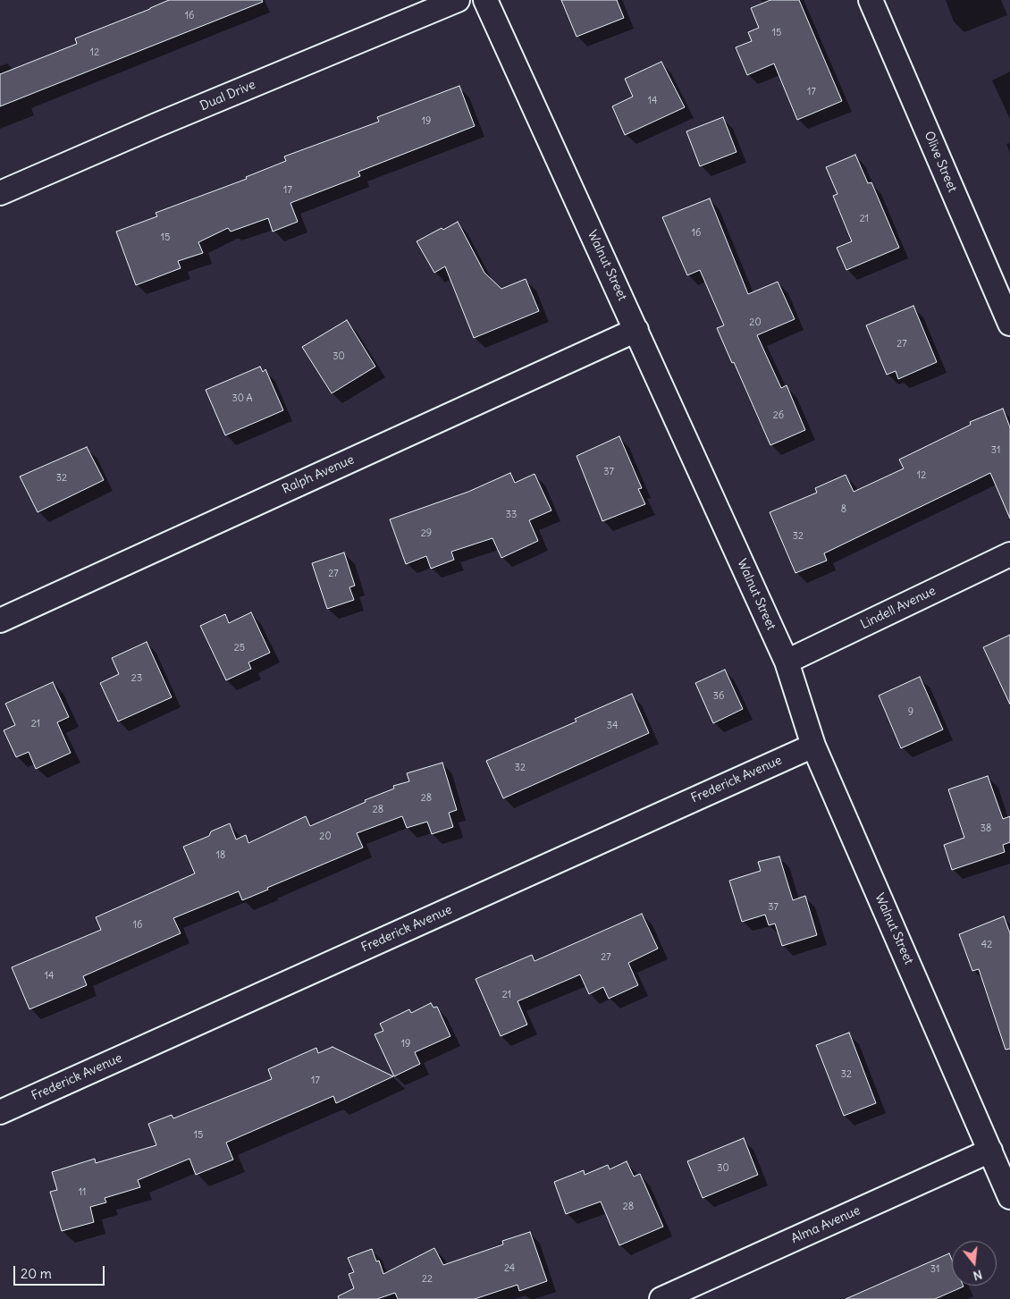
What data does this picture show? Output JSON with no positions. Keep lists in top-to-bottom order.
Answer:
{
  "streets": {
    "street": [
      "Dual Drive",
      "Olive Street",
      "Walnut Street",
      "Ralph Avenue",
      "Lindell Avenue",
      "Frederick Avenue",
      "Alma Avenue"
    ]
  },
  "crossings": [
    ["Walnut Street", "Ralph Avenue"],
    ["Walnut Street", "Lindell Avenue"],
    ["Walnut Street", "Frederick Avenue"],
    ["Walnut Street", "Alma Avenue"]
  ],
  "house_numbers": [
    "16",
    "15",
    "12",
    "17",
    "14",
    "19",
    "17",
    "21",
    "16",
    "15",
    "20",
    "27",
    "30",
    "30 A",
    "26",
    "31",
    "37",
    "12",
    "32",
    "8",
    "33",
    "29",
    "32",
    "27",
    "25",
    "23",
    "36",
    "9",
    "21",
    "34",
    "32",
    "28",
    "28",
    "38",
    "20",
    "18",
    "37",
    "16",
    "42",
    "27",
    "14",
    "21",
    "19",
    "32",
    "17",
    "15",
    "30",
    "11",
    "28",
    "24",
    "31",
    "22"
  ],
  "scale_bar": "20 m",
  "north": "bottom"
}
